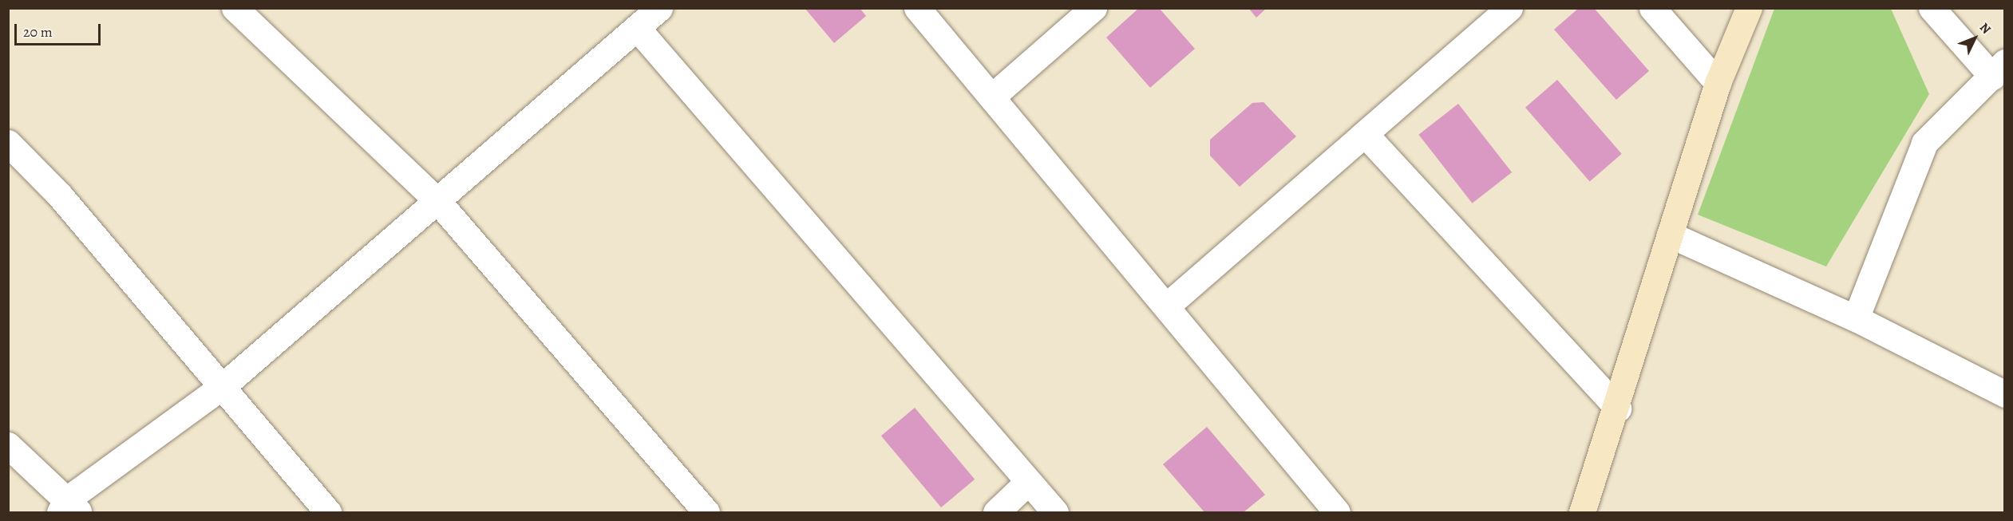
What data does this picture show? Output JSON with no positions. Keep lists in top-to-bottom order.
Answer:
{
  "scale_bar": "20 m",
  "north": "top right"
}
